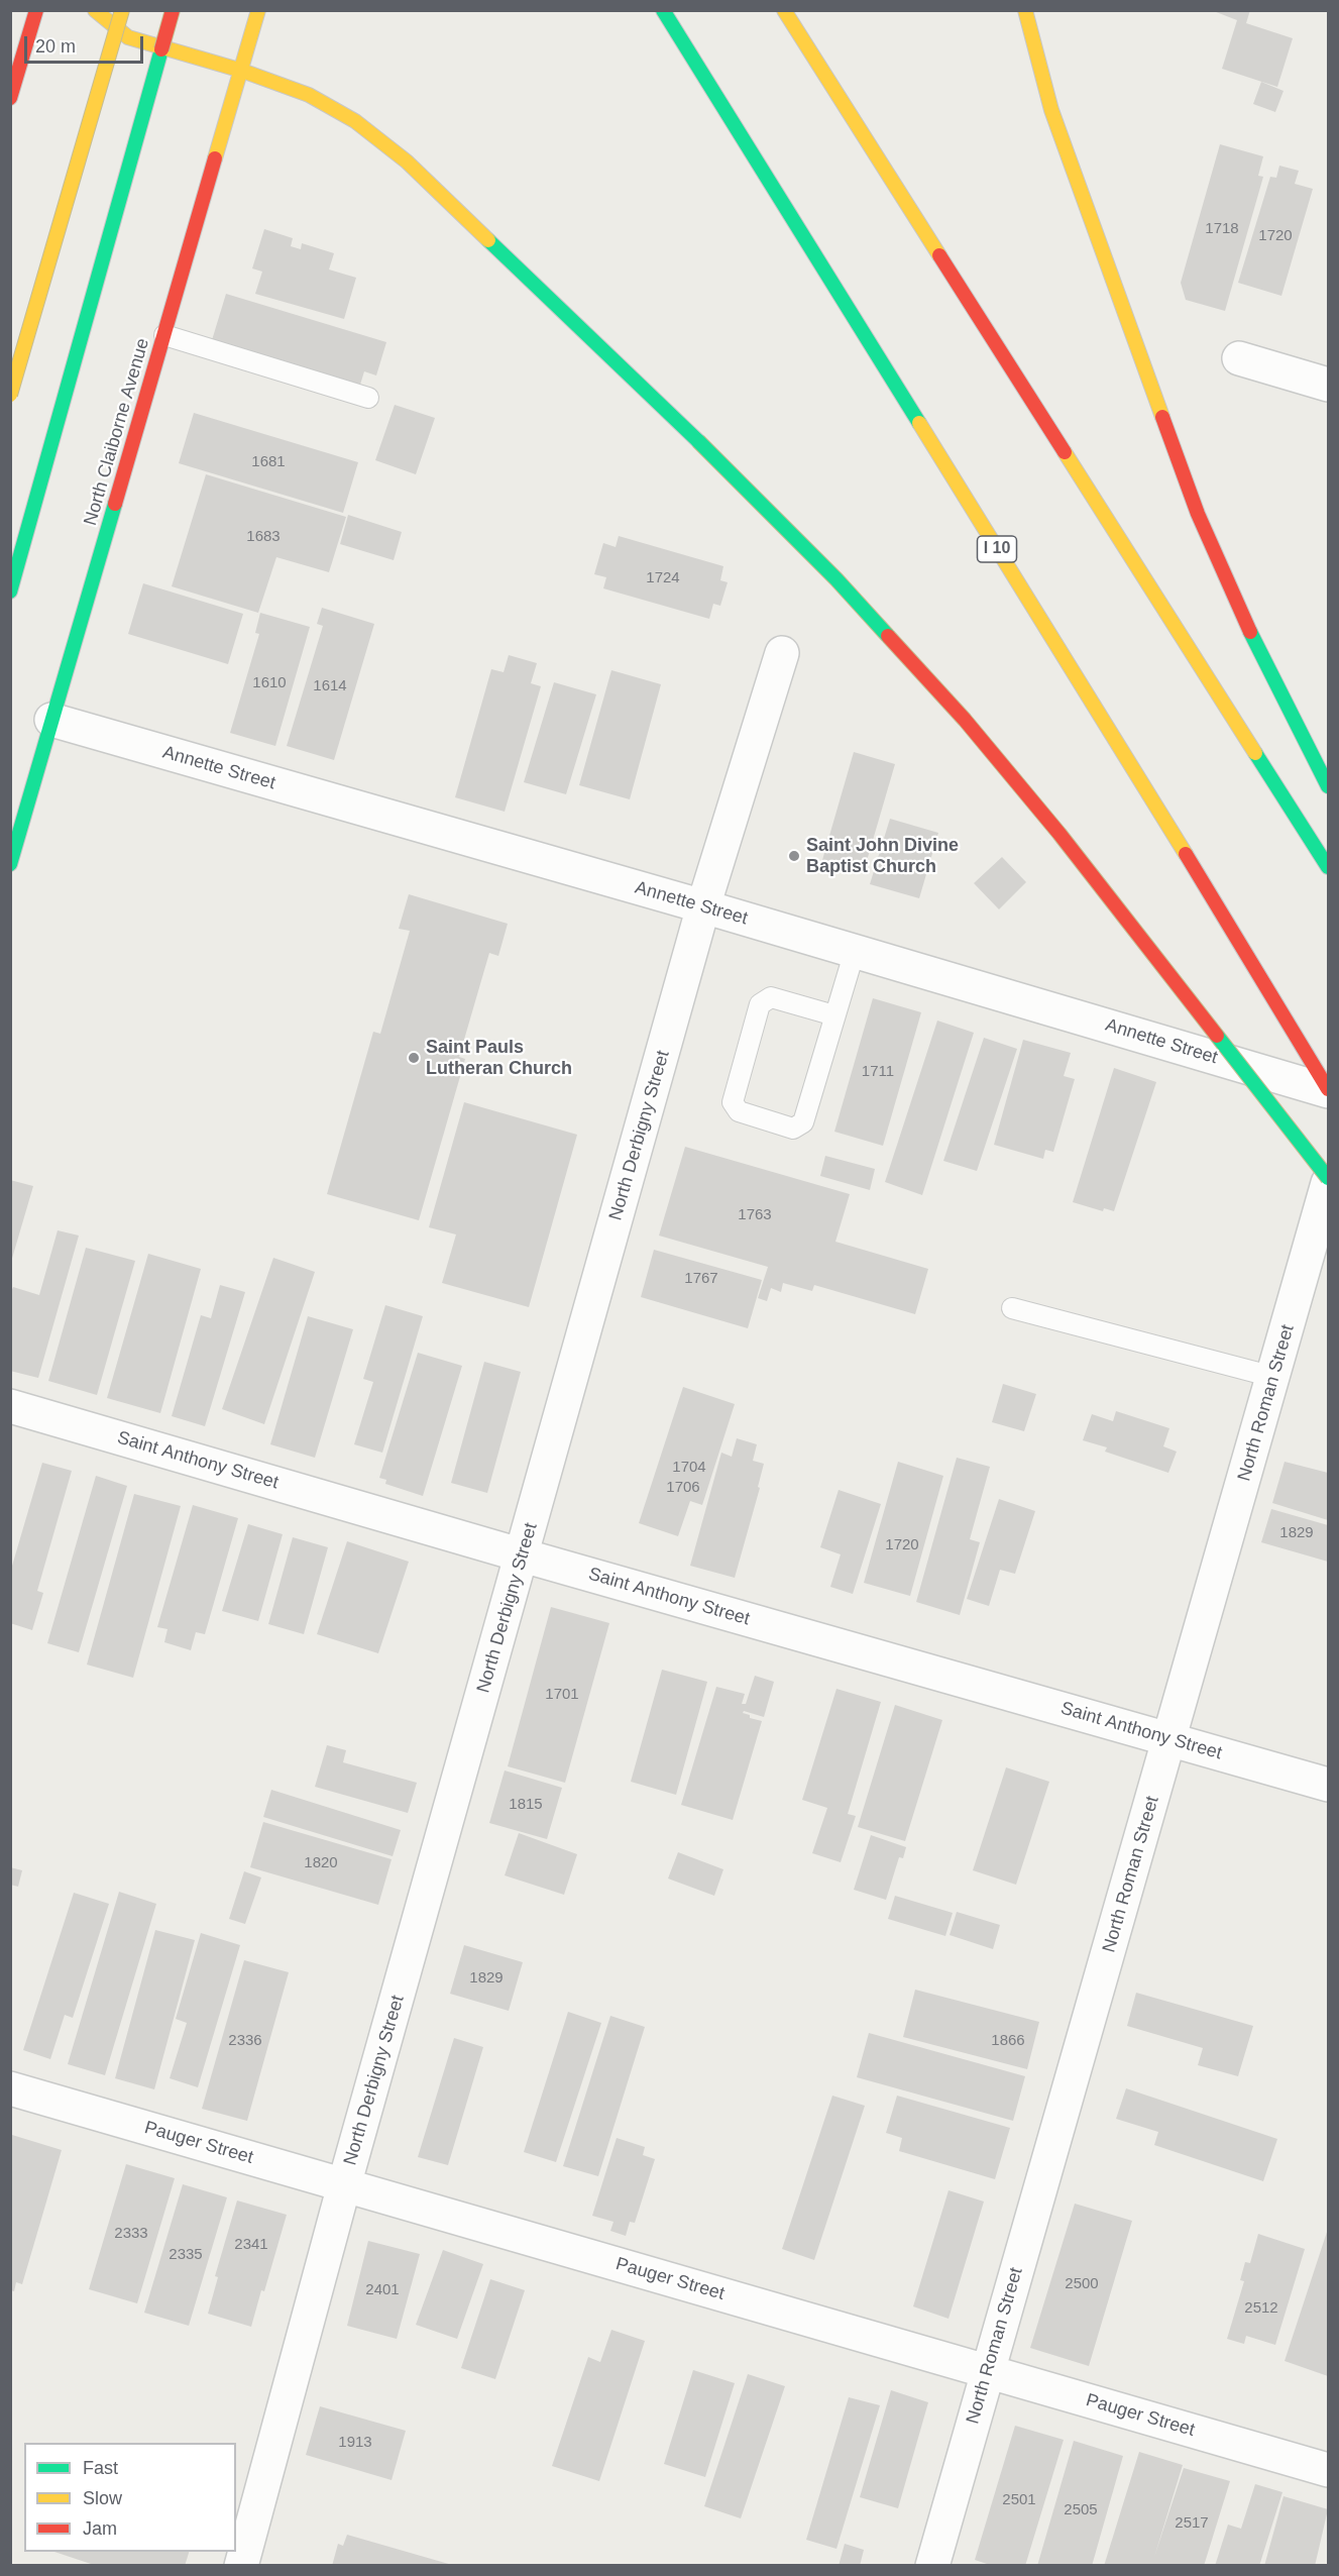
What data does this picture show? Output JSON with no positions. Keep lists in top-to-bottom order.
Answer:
{
  "streets": {
    "main road": ["North Claiborne Avenue", "I 10"],
    "street": [
      "Annette Street",
      "North Derbigny Street",
      "North Roman Street",
      "Saint Anthony Street",
      "Pauger Street"
    ]
  },
  "crossings": [
    ["North Claiborne Avenue", "Annette Street"],
    ["I 10", "Annette Street"],
    ["Annette Street", "North Derbigny Street"],
    ["North Derbigny Street", "Saint Anthony Street"],
    ["North Derbigny Street", "Pauger Street"],
    ["North Roman Street", "Saint Anthony Street"],
    ["North Roman Street", "Pauger Street"]
  ],
  "places": ["Saint John Divine Baptist Church", "Saint Pauls Lutheran Church"],
  "house_numbers": [
    "1718",
    "1720",
    "1681",
    "1683",
    "1724",
    "1610",
    "1614",
    "1711",
    "1763",
    "1767",
    "1704",
    "1706",
    "1829",
    "1720",
    "1701",
    "1815",
    "1820",
    "1829",
    "2336",
    "1866",
    "2333",
    "2341",
    "2335",
    "2500",
    "2401",
    "2512",
    "1913",
    "2501",
    "2505",
    "2517"
  ],
  "legend": ["Fast", "Slow", "Jam"],
  "scale_bar": "20 m"
}
